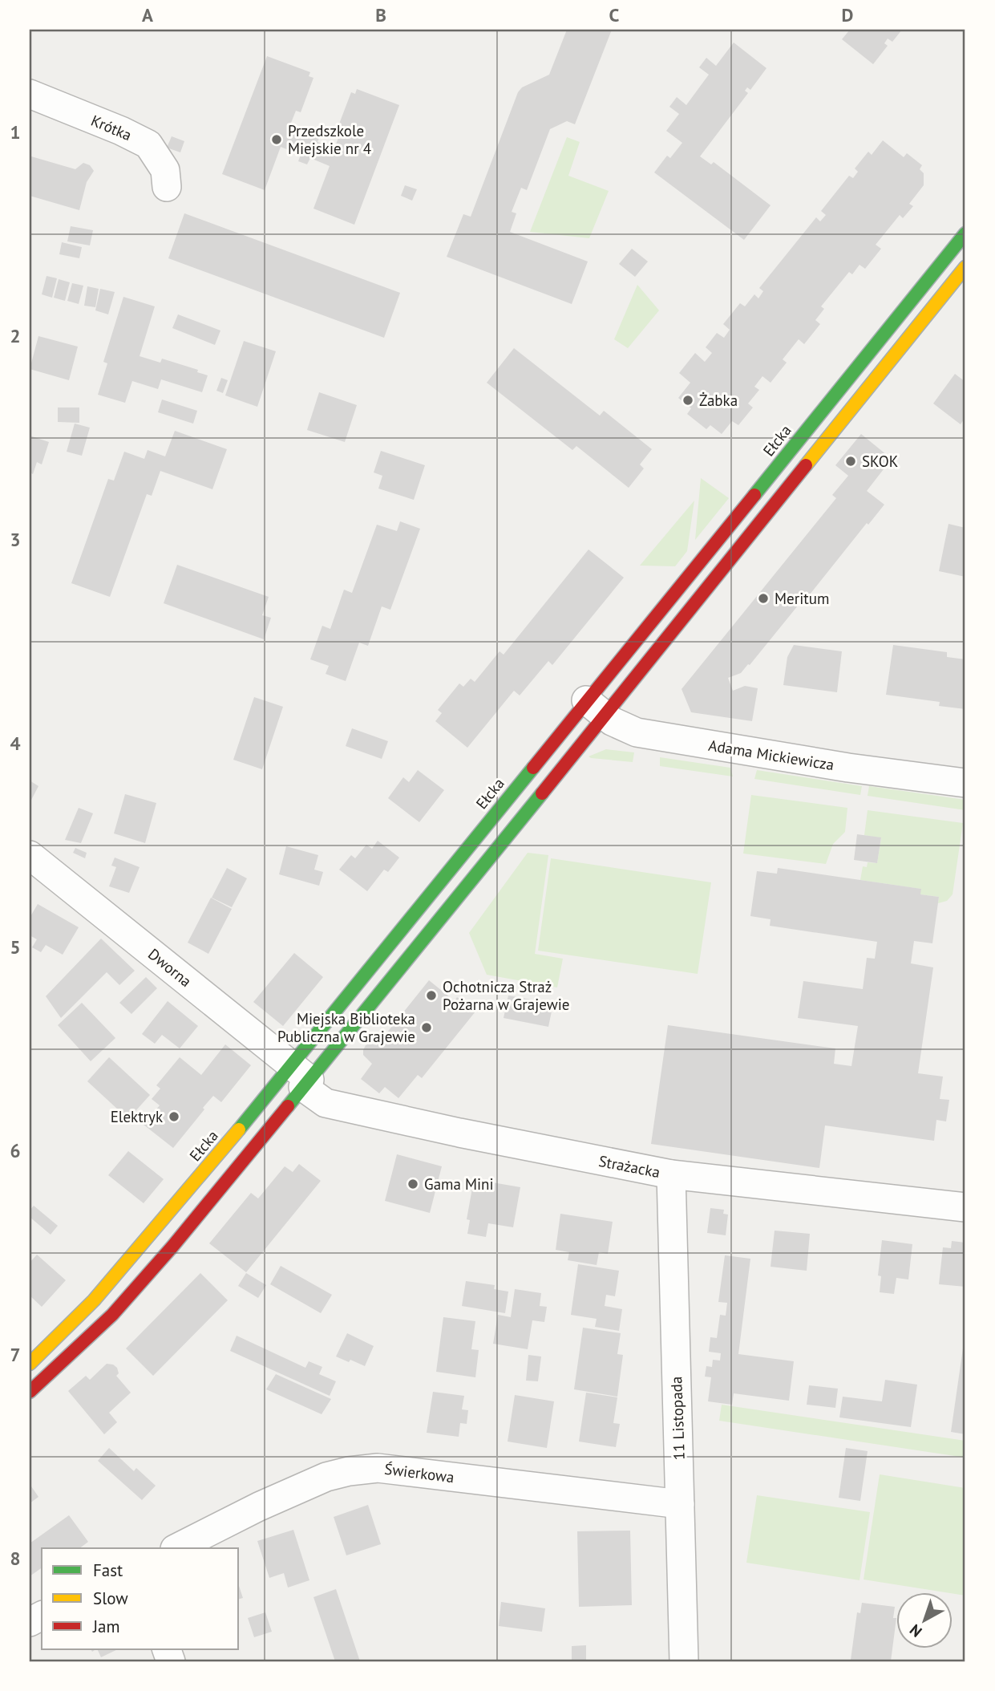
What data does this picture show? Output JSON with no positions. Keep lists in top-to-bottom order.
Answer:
{
  "streets": {
    "main road": ["Ełcka"],
    "street": [
      "Krótka",
      "Adama Mickiewicza",
      "Dworna",
      "Strażacka",
      "11 Listopada",
      "Świerkowa"
    ]
  },
  "crossings": [
    ["Ełcka", "Adama Mickiewicza"],
    ["Ełcka", "Dworna"],
    ["Ełcka", "Strażacka"],
    ["Dworna", "Strażacka"],
    ["Strażacka", "11 Listopada"],
    ["11 Listopada", "Świerkowa"]
  ],
  "places": [
    "Przedszkole Miejskie nr 4",
    "Żabka",
    "SKOK",
    "Meritum",
    "Ochotnicza Straż Pożarna w Grajewie",
    "Miejska Biblioteka Publiczna w Grajewie",
    "Elektryk",
    "Gama Mini"
  ],
  "legend": ["Fast", "Slow", "Jam"],
  "north": "bottom left",
  "grid": {
    "columns": [
      "A",
      "B",
      "C",
      "D"
    ],
    "rows": [
      "1",
      "2",
      "3",
      "4",
      "5",
      "6",
      "7",
      "8"
    ]
  }
}
